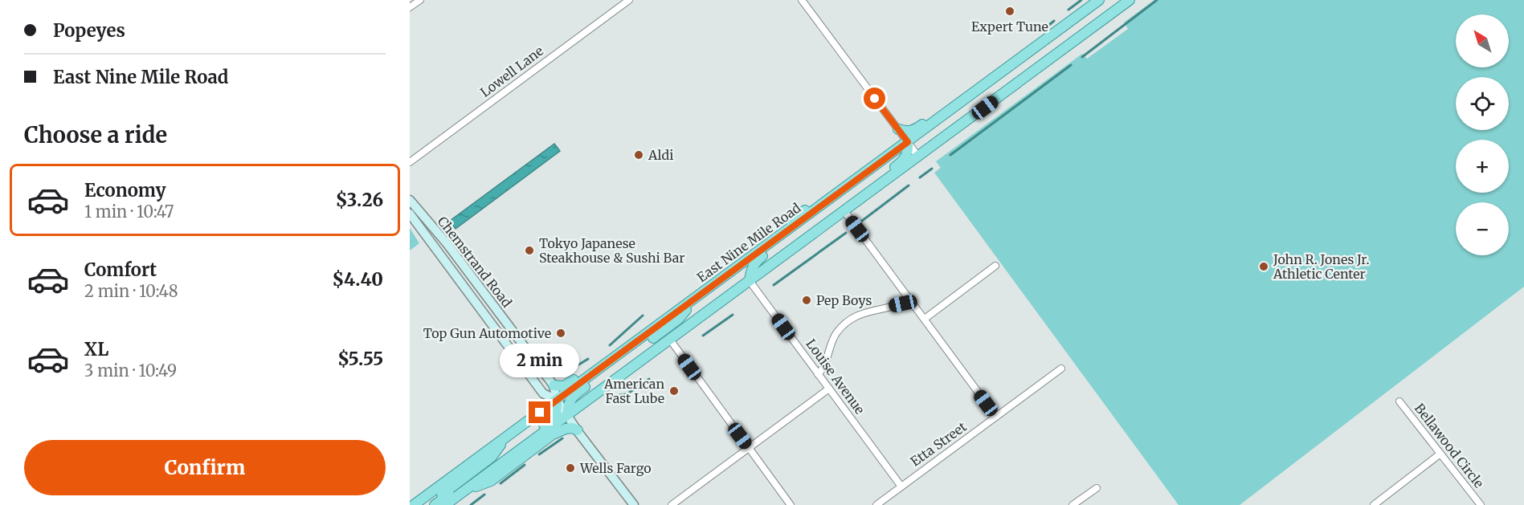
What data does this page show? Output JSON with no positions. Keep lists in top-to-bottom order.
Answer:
{
  "streets": {
    "main road": ["East Nine Mile Road"],
    "street": [
      "Lowell Lane",
      "Chemstrand Road",
      "Louise Avenue",
      "Etta Street",
      "Bellawood Circle"
    ]
  },
  "crossings": [
    ["East Nine Mile Road", "Chemstrand Road"],
    ["Louise Avenue", "Etta Street"]
  ],
  "places": [
    "Expert Tune",
    "Aldi",
    "Tokyo Japanese Steakhouse & Sushi Bar",
    "John R. Jones Jr. Athletic Center",
    "Pep Boys",
    "Top Gun Automotive",
    "American Fast Lube",
    "Wells Fargo"
  ],
  "north": "top left",
  "page": {
    "banner": ["Popeyes", "East Nine Mile Road"],
    "map_buttons": ["+", "−"],
    "heading": "Choose a ride",
    "list": [
      {
        "name": "Economy",
        "note": "1 min · 10:47",
        "value": "$3.26"
      },
      {
        "name": "Comfort",
        "note": "2 min · 10:48",
        "value": "$4.40"
      },
      {
        "name": "XL",
        "note": "3 min · 10:49",
        "value": "$5.55"
      }
    ],
    "bubble": "2 min",
    "buttons": "Confirm"
  }
}
